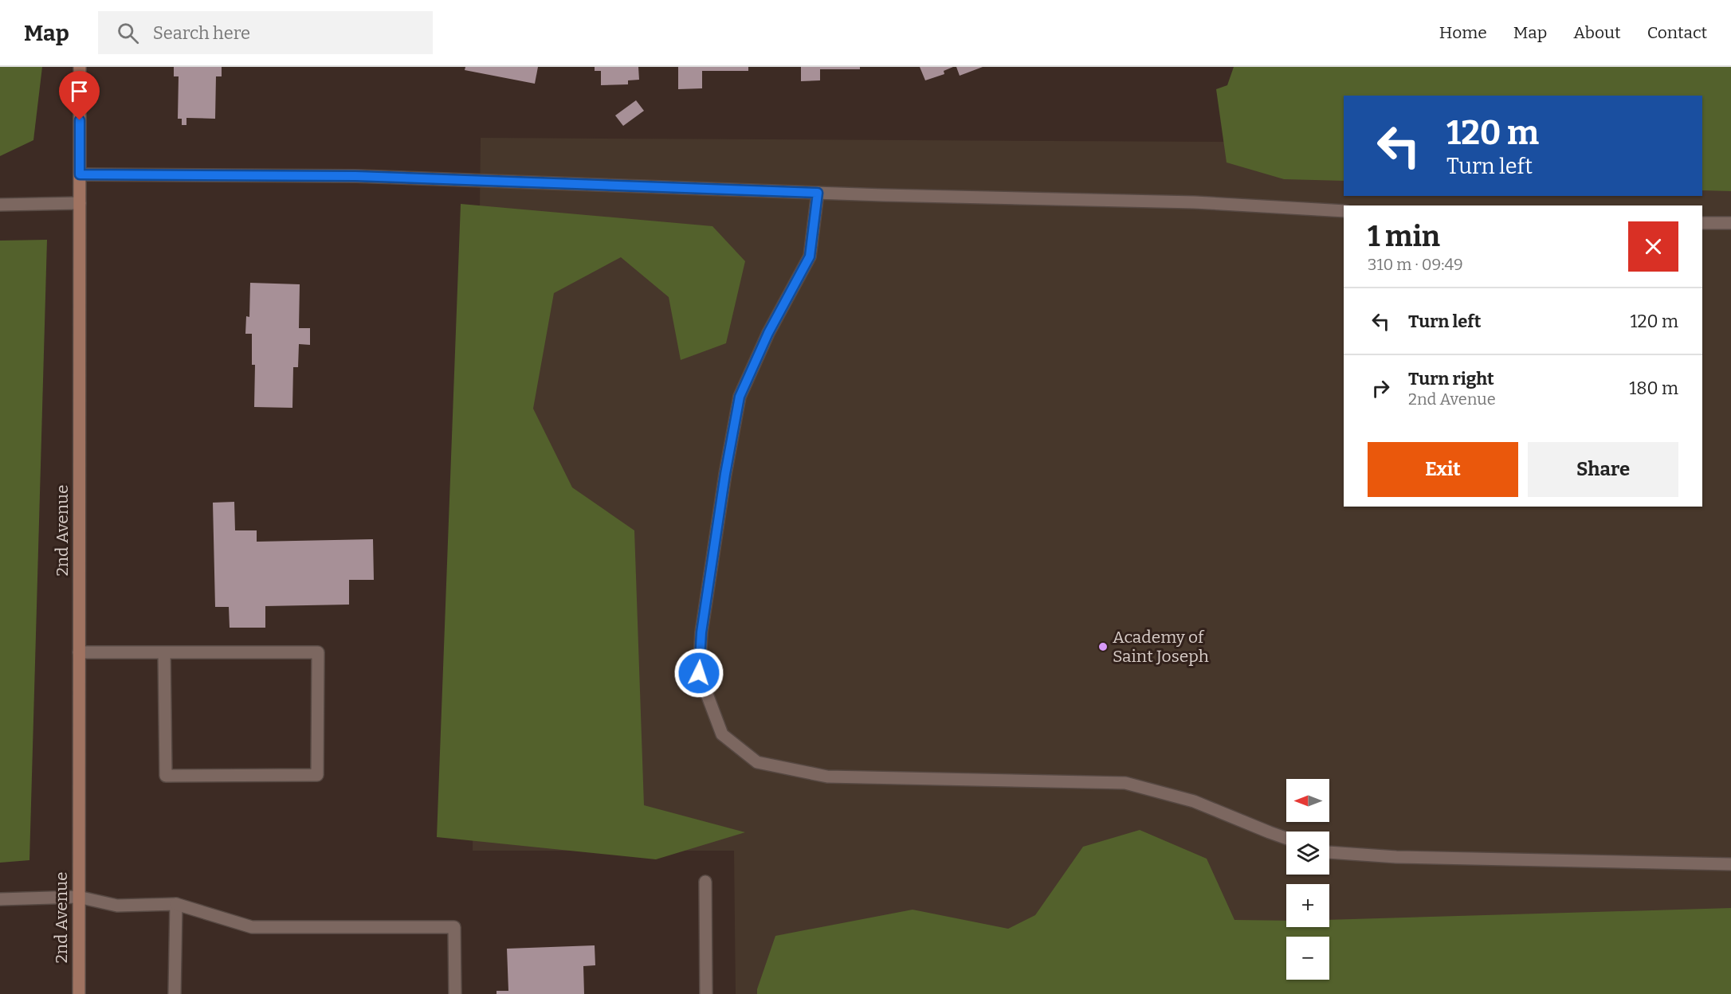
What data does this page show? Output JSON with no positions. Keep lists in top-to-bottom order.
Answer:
{
  "streets": {
    "street": ["2nd Avenue"]
  },
  "places": ["Academy of Saint Joseph"],
  "north": "left",
  "page": {
    "header": "Map",
    "search": "Search here",
    "nav": [
      "Home",
      "Map",
      "About",
      "Contact"
    ],
    "turn": ["120 m", "Turn left"],
    "heading": ["1 min", "310 m · 09:49"],
    "list": [
      {
        "name": "Turn left",
        "value": "120 m"
      },
      {
        "name": "Turn right",
        "note": "2nd Avenue",
        "value": "180 m"
      }
    ],
    "buttons": ["Exit", "Share"],
    "map_buttons": ["+", "−"]
  }
}
